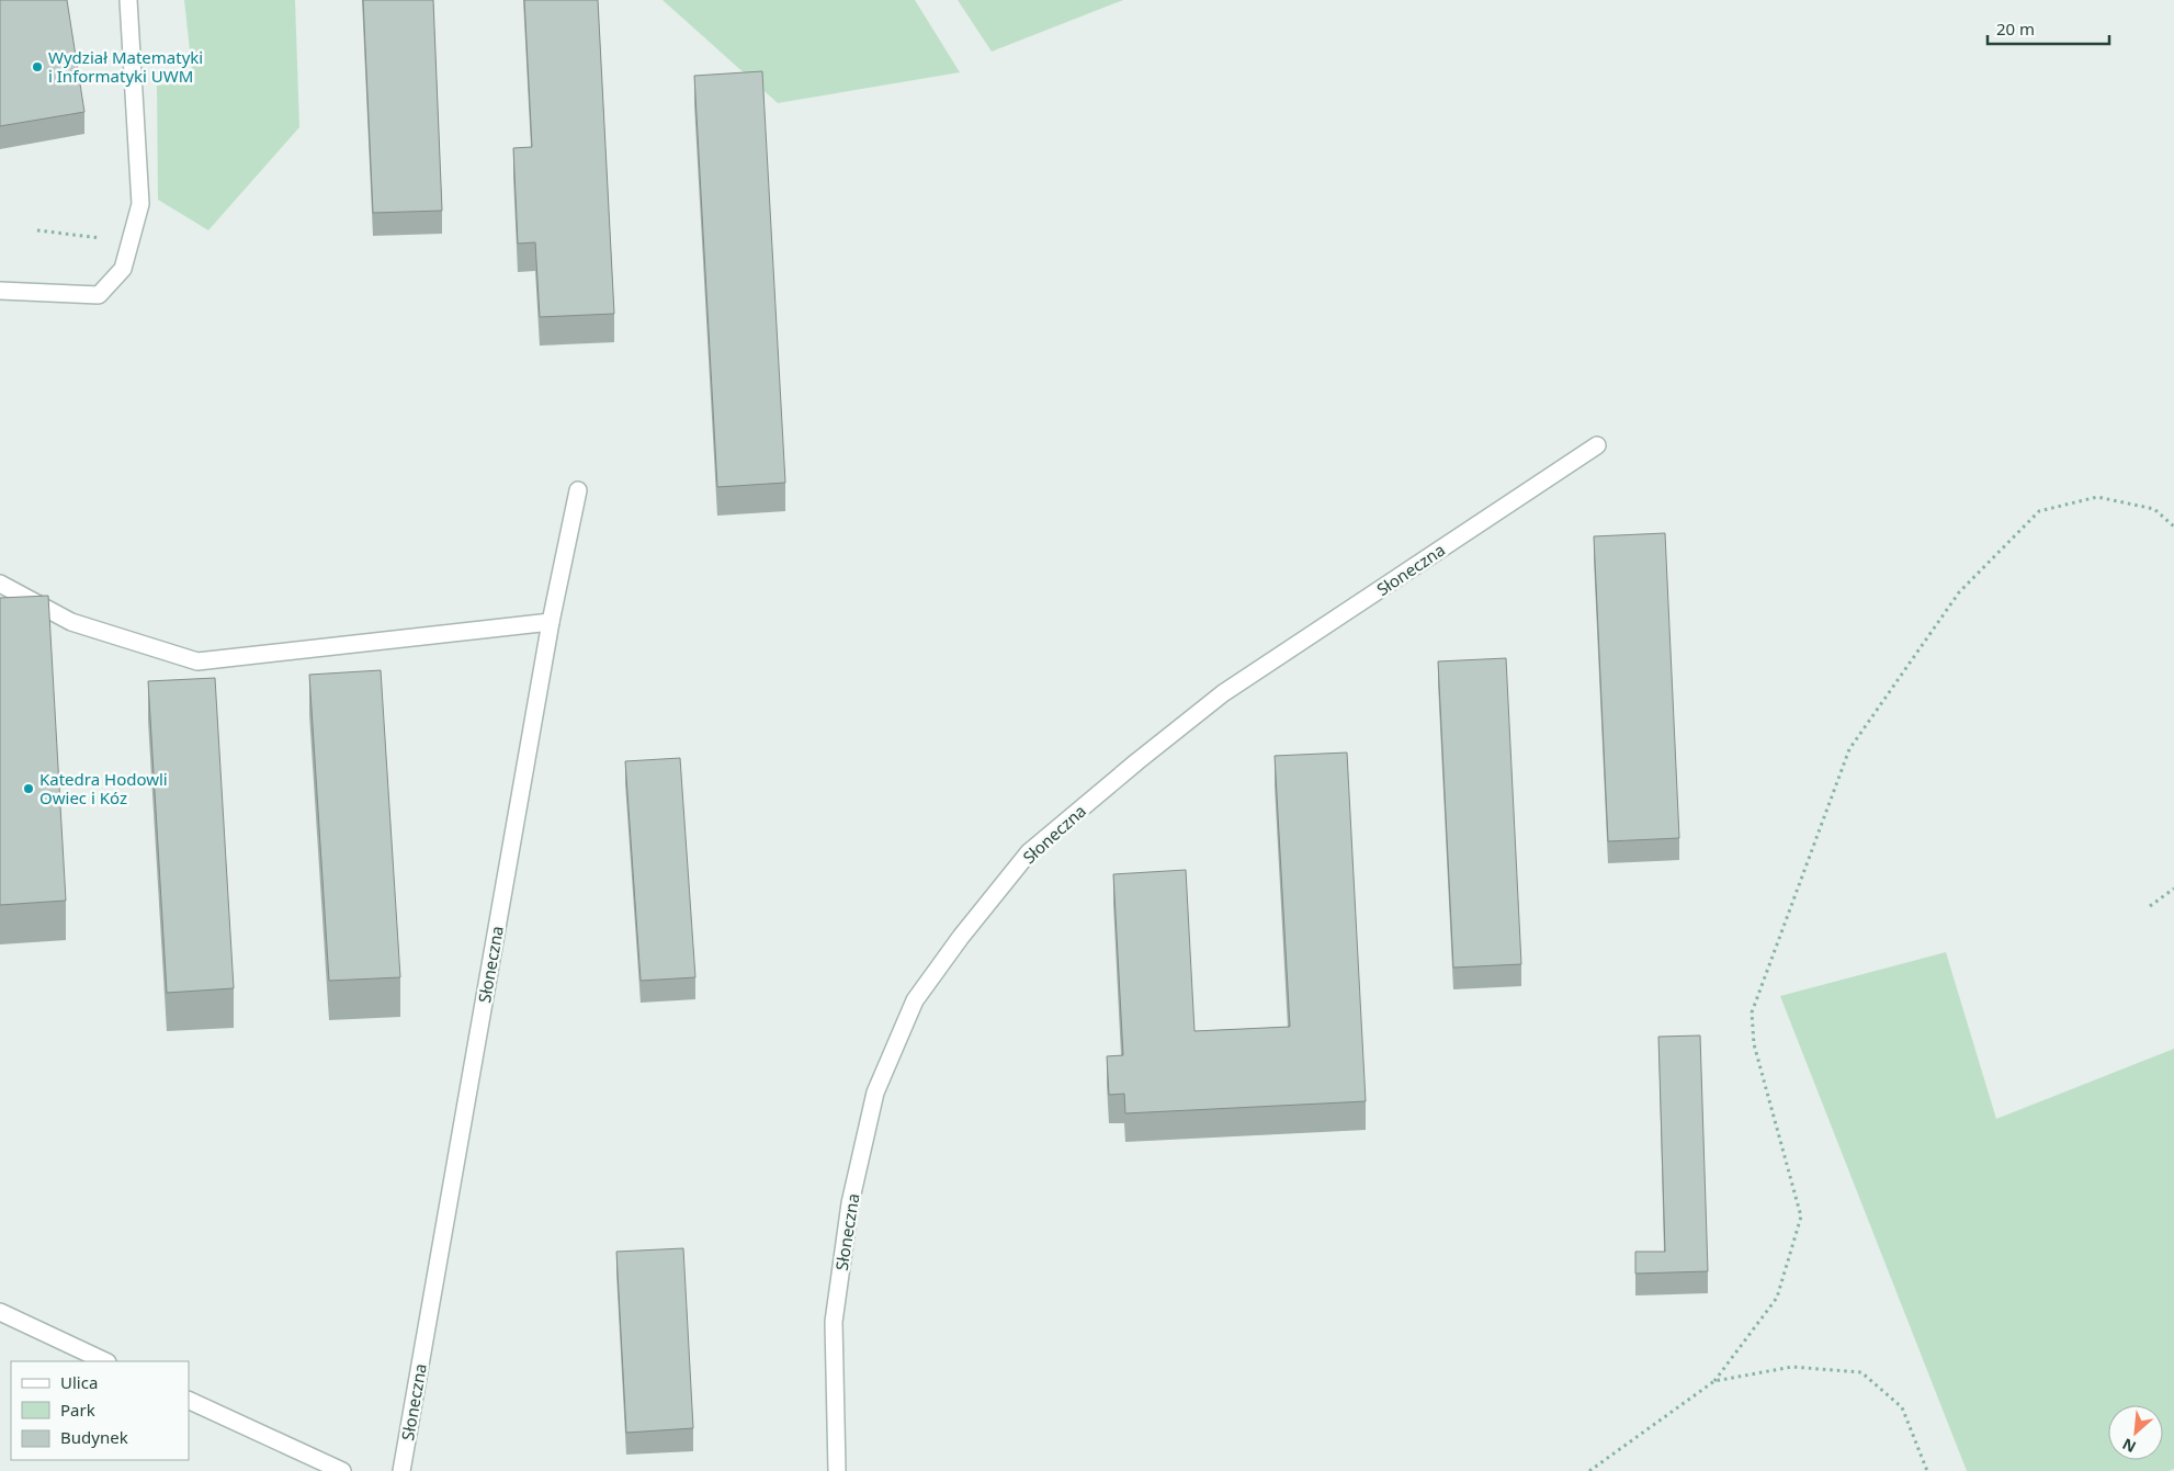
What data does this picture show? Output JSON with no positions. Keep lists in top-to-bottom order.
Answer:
{
  "streets": {
    "street": ["Słoneczna"]
  },
  "places": ["Wydział Matematyki i Informatyki UWM", "Katedra Hodowli Owiec i Kóz"],
  "legend": ["Ulica", "Park", "Budynek"],
  "scale_bar": "20 m",
  "north": "bottom left"
}
